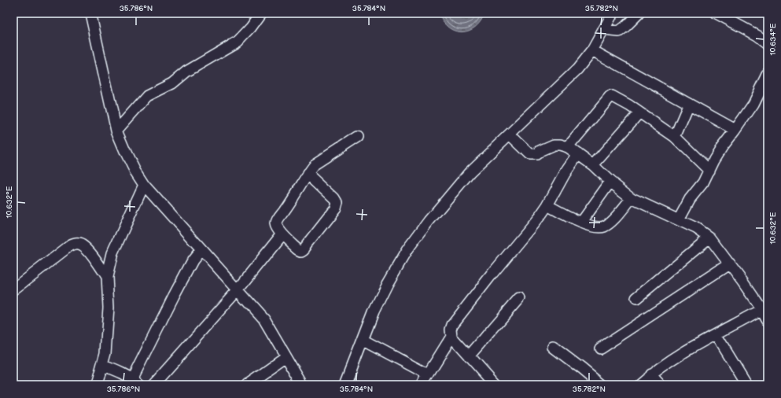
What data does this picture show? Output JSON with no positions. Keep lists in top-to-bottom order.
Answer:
{
  "coordinates": [
    "35.786°N",
    "35.784°N",
    "35.782°N",
    "10.634°E",
    "10.632°E"
  ]
}
